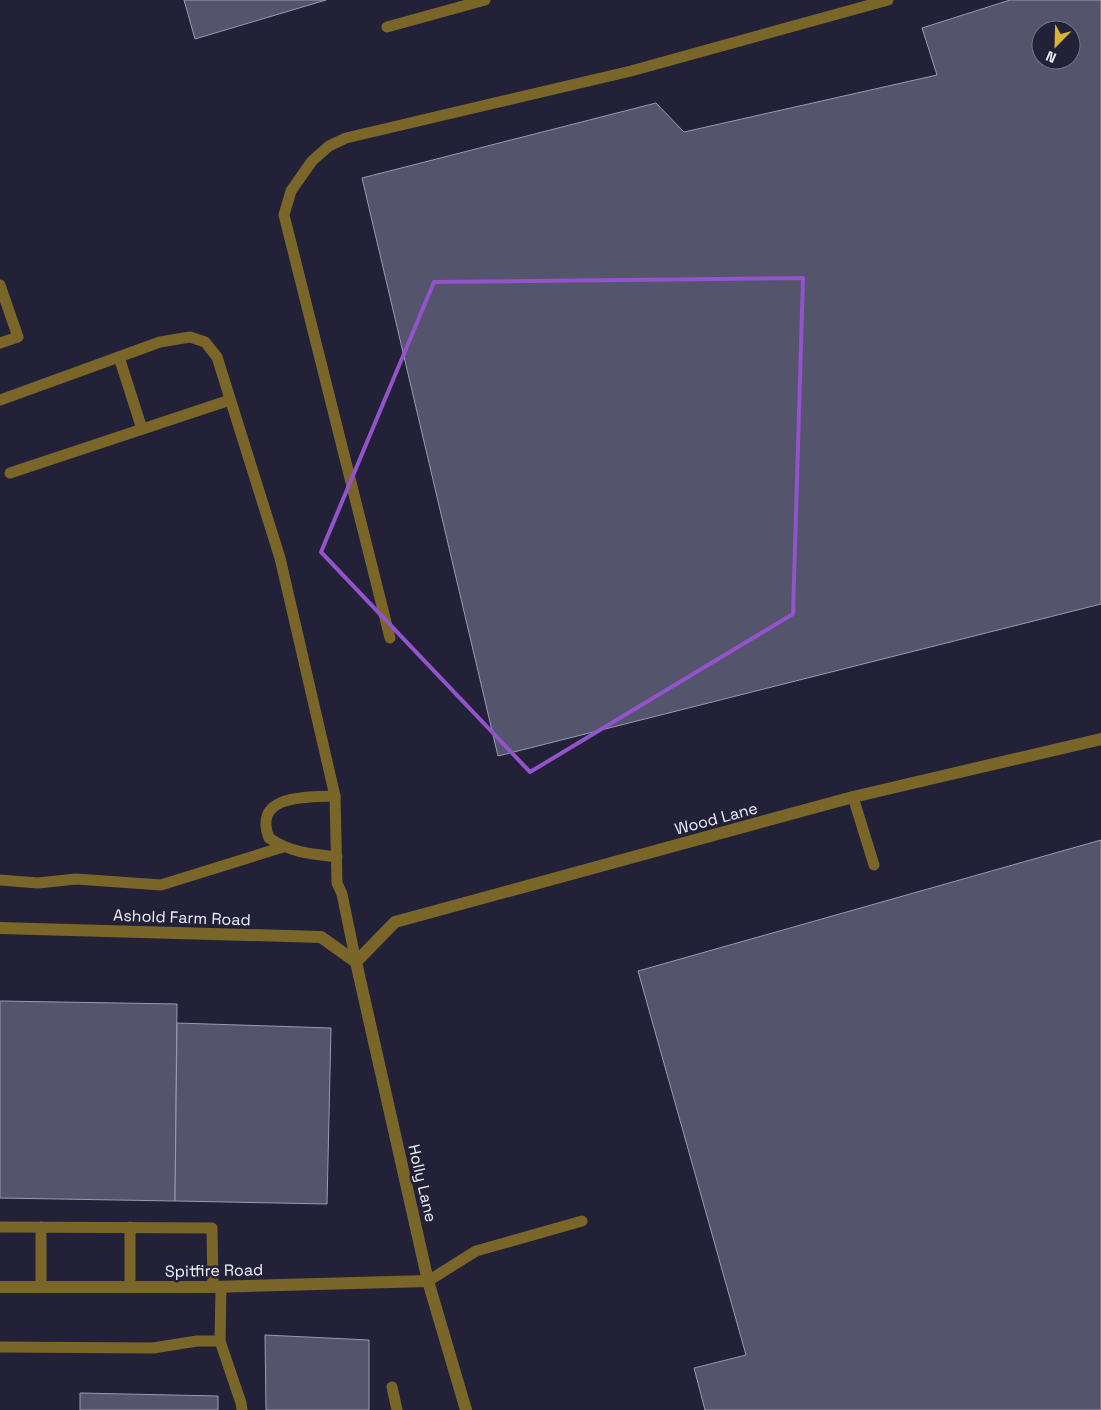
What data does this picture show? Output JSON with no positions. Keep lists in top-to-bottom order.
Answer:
{
  "streets": {
    "street": [
      "Wood Lane",
      "Ashold Farm Road",
      "Holly Lane",
      "Spitfire Road"
    ]
  },
  "crossings": [
    ["Wood Lane", "Ashold Farm Road"],
    ["Wood Lane", "Holly Lane"],
    ["Ashold Farm Road", "Holly Lane"],
    ["Holly Lane", "Spitfire Road"]
  ],
  "north": "bottom left"
}
